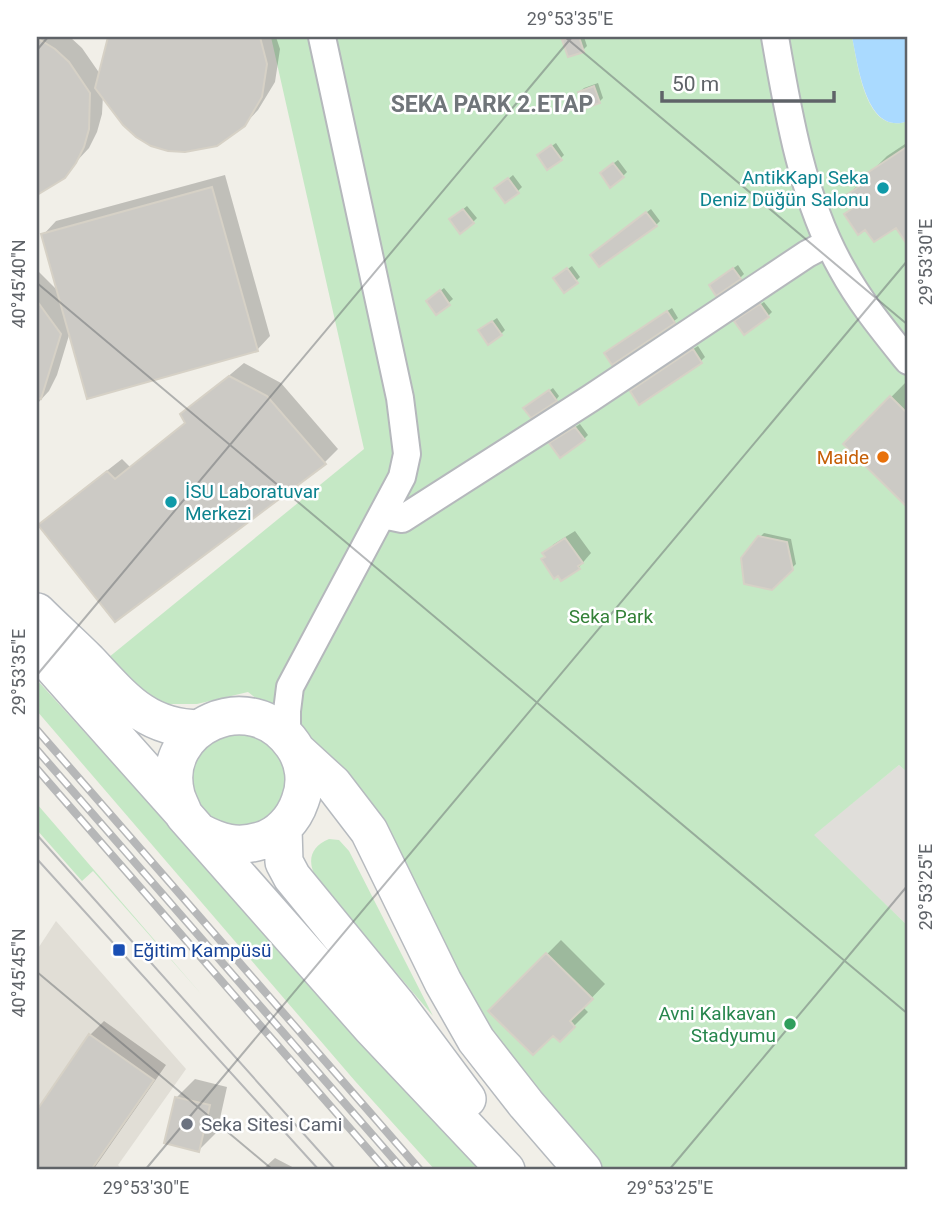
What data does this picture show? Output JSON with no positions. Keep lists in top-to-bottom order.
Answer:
{
  "districts": ["SEKA PARK 2.ETAP"],
  "parks": ["Seka Park"],
  "places": {
    "other": [
      "AntikKapı Seka Deniz Düğün Salonu",
      "Maide",
      "İSU Laboratuvar Merkezi",
      "Avni Kalkavan Stadyumu",
      "Seka Sitesi Cami"
    ],
    "transit": ["Eğitim Kampüsü"]
  },
  "scale_bar": "50 m",
  "coordinates": [
    "29°53'35\"E",
    "29°53'30\"E",
    "40°45'40\"N",
    "29°53'25\"E",
    "40°45'45\"N"
  ]
}
